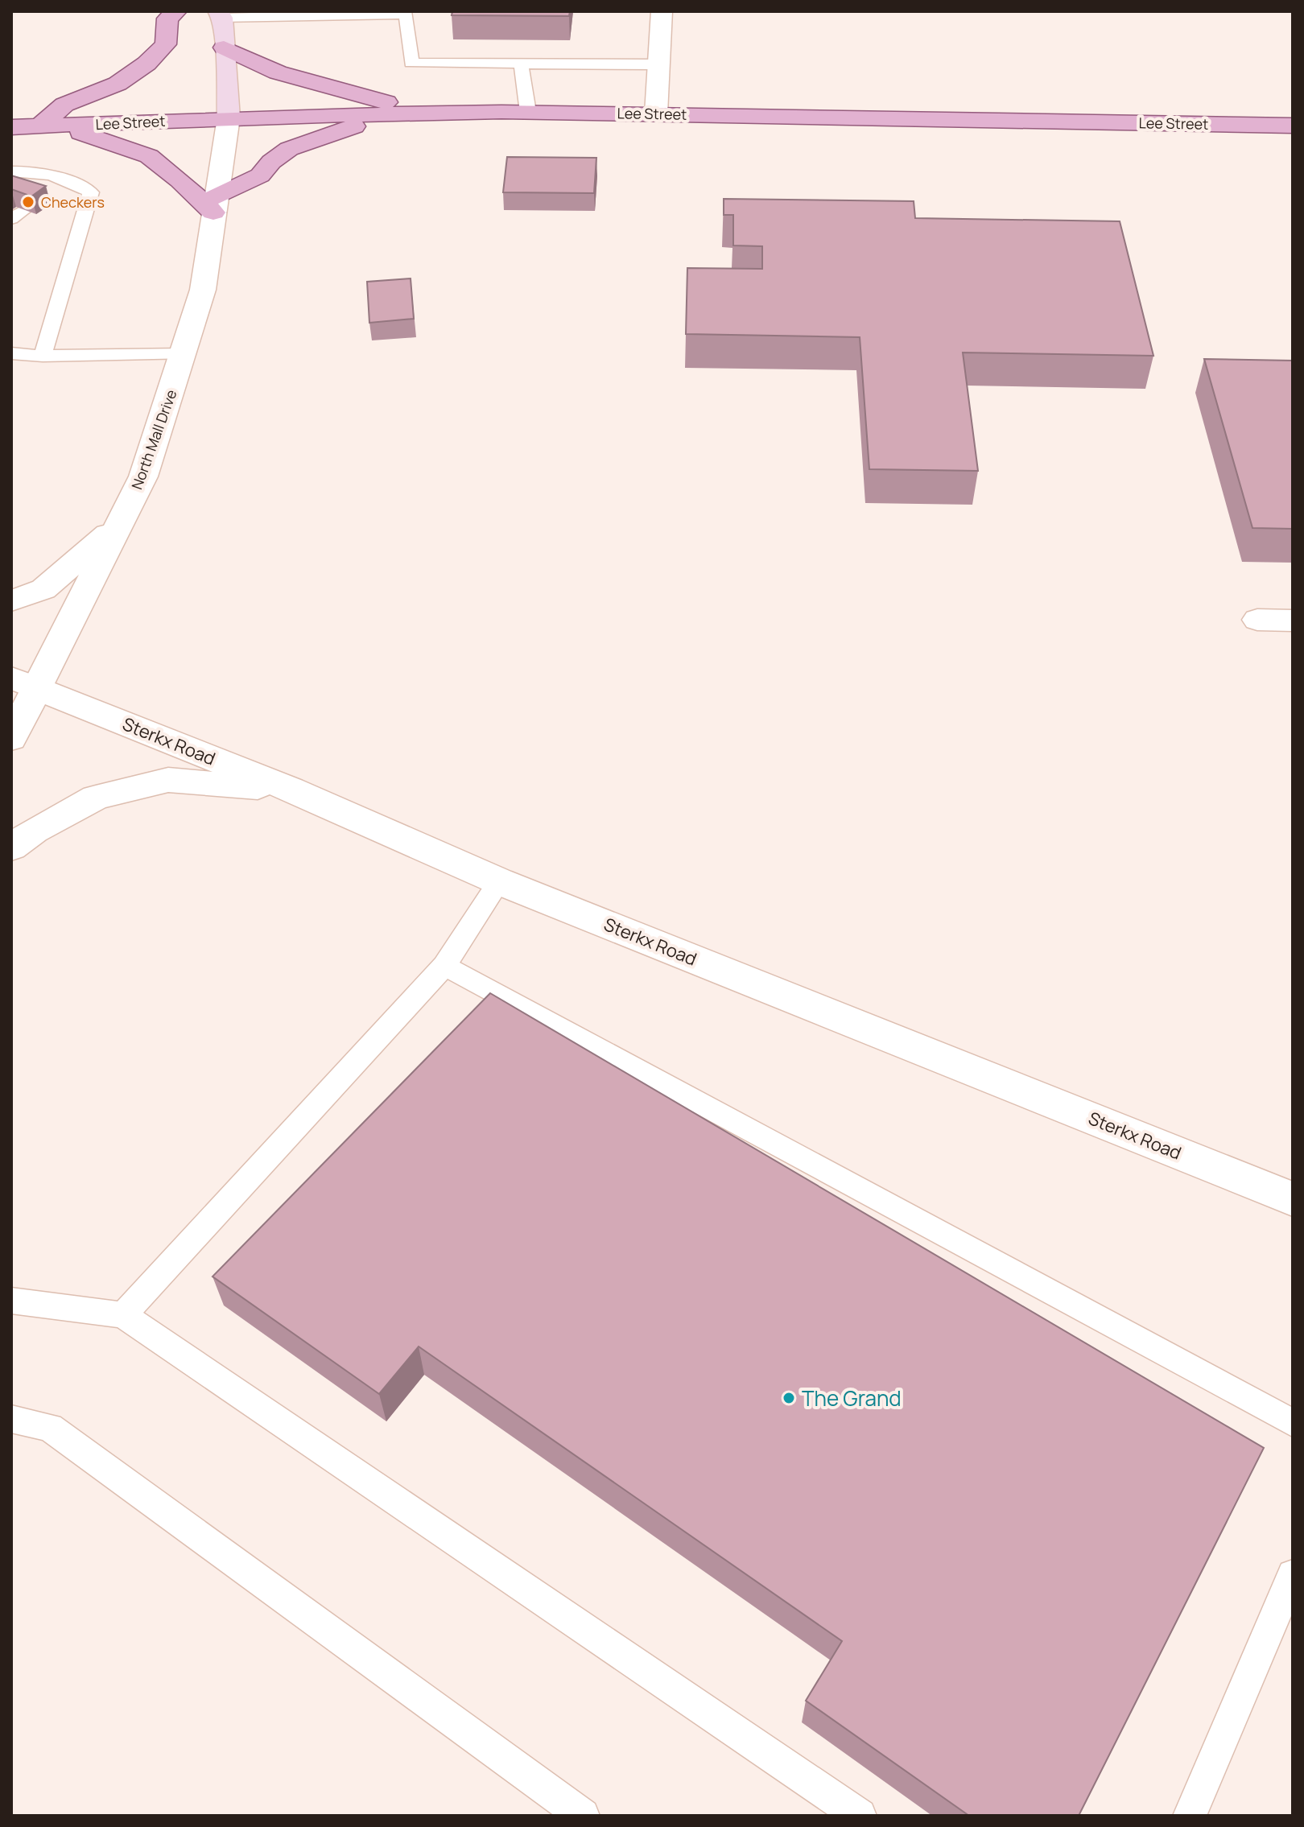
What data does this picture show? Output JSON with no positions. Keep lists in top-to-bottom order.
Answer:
{
  "streets": {
    "main road": ["Lee Street"],
    "street": ["North Mall Drive", "Sterkx Road"]
  },
  "crossings": [
    ["Lee Street", "North Mall Drive"],
    ["North Mall Drive", "Sterkx Road"]
  ],
  "places": ["Checkers", "The Grand"]
}
